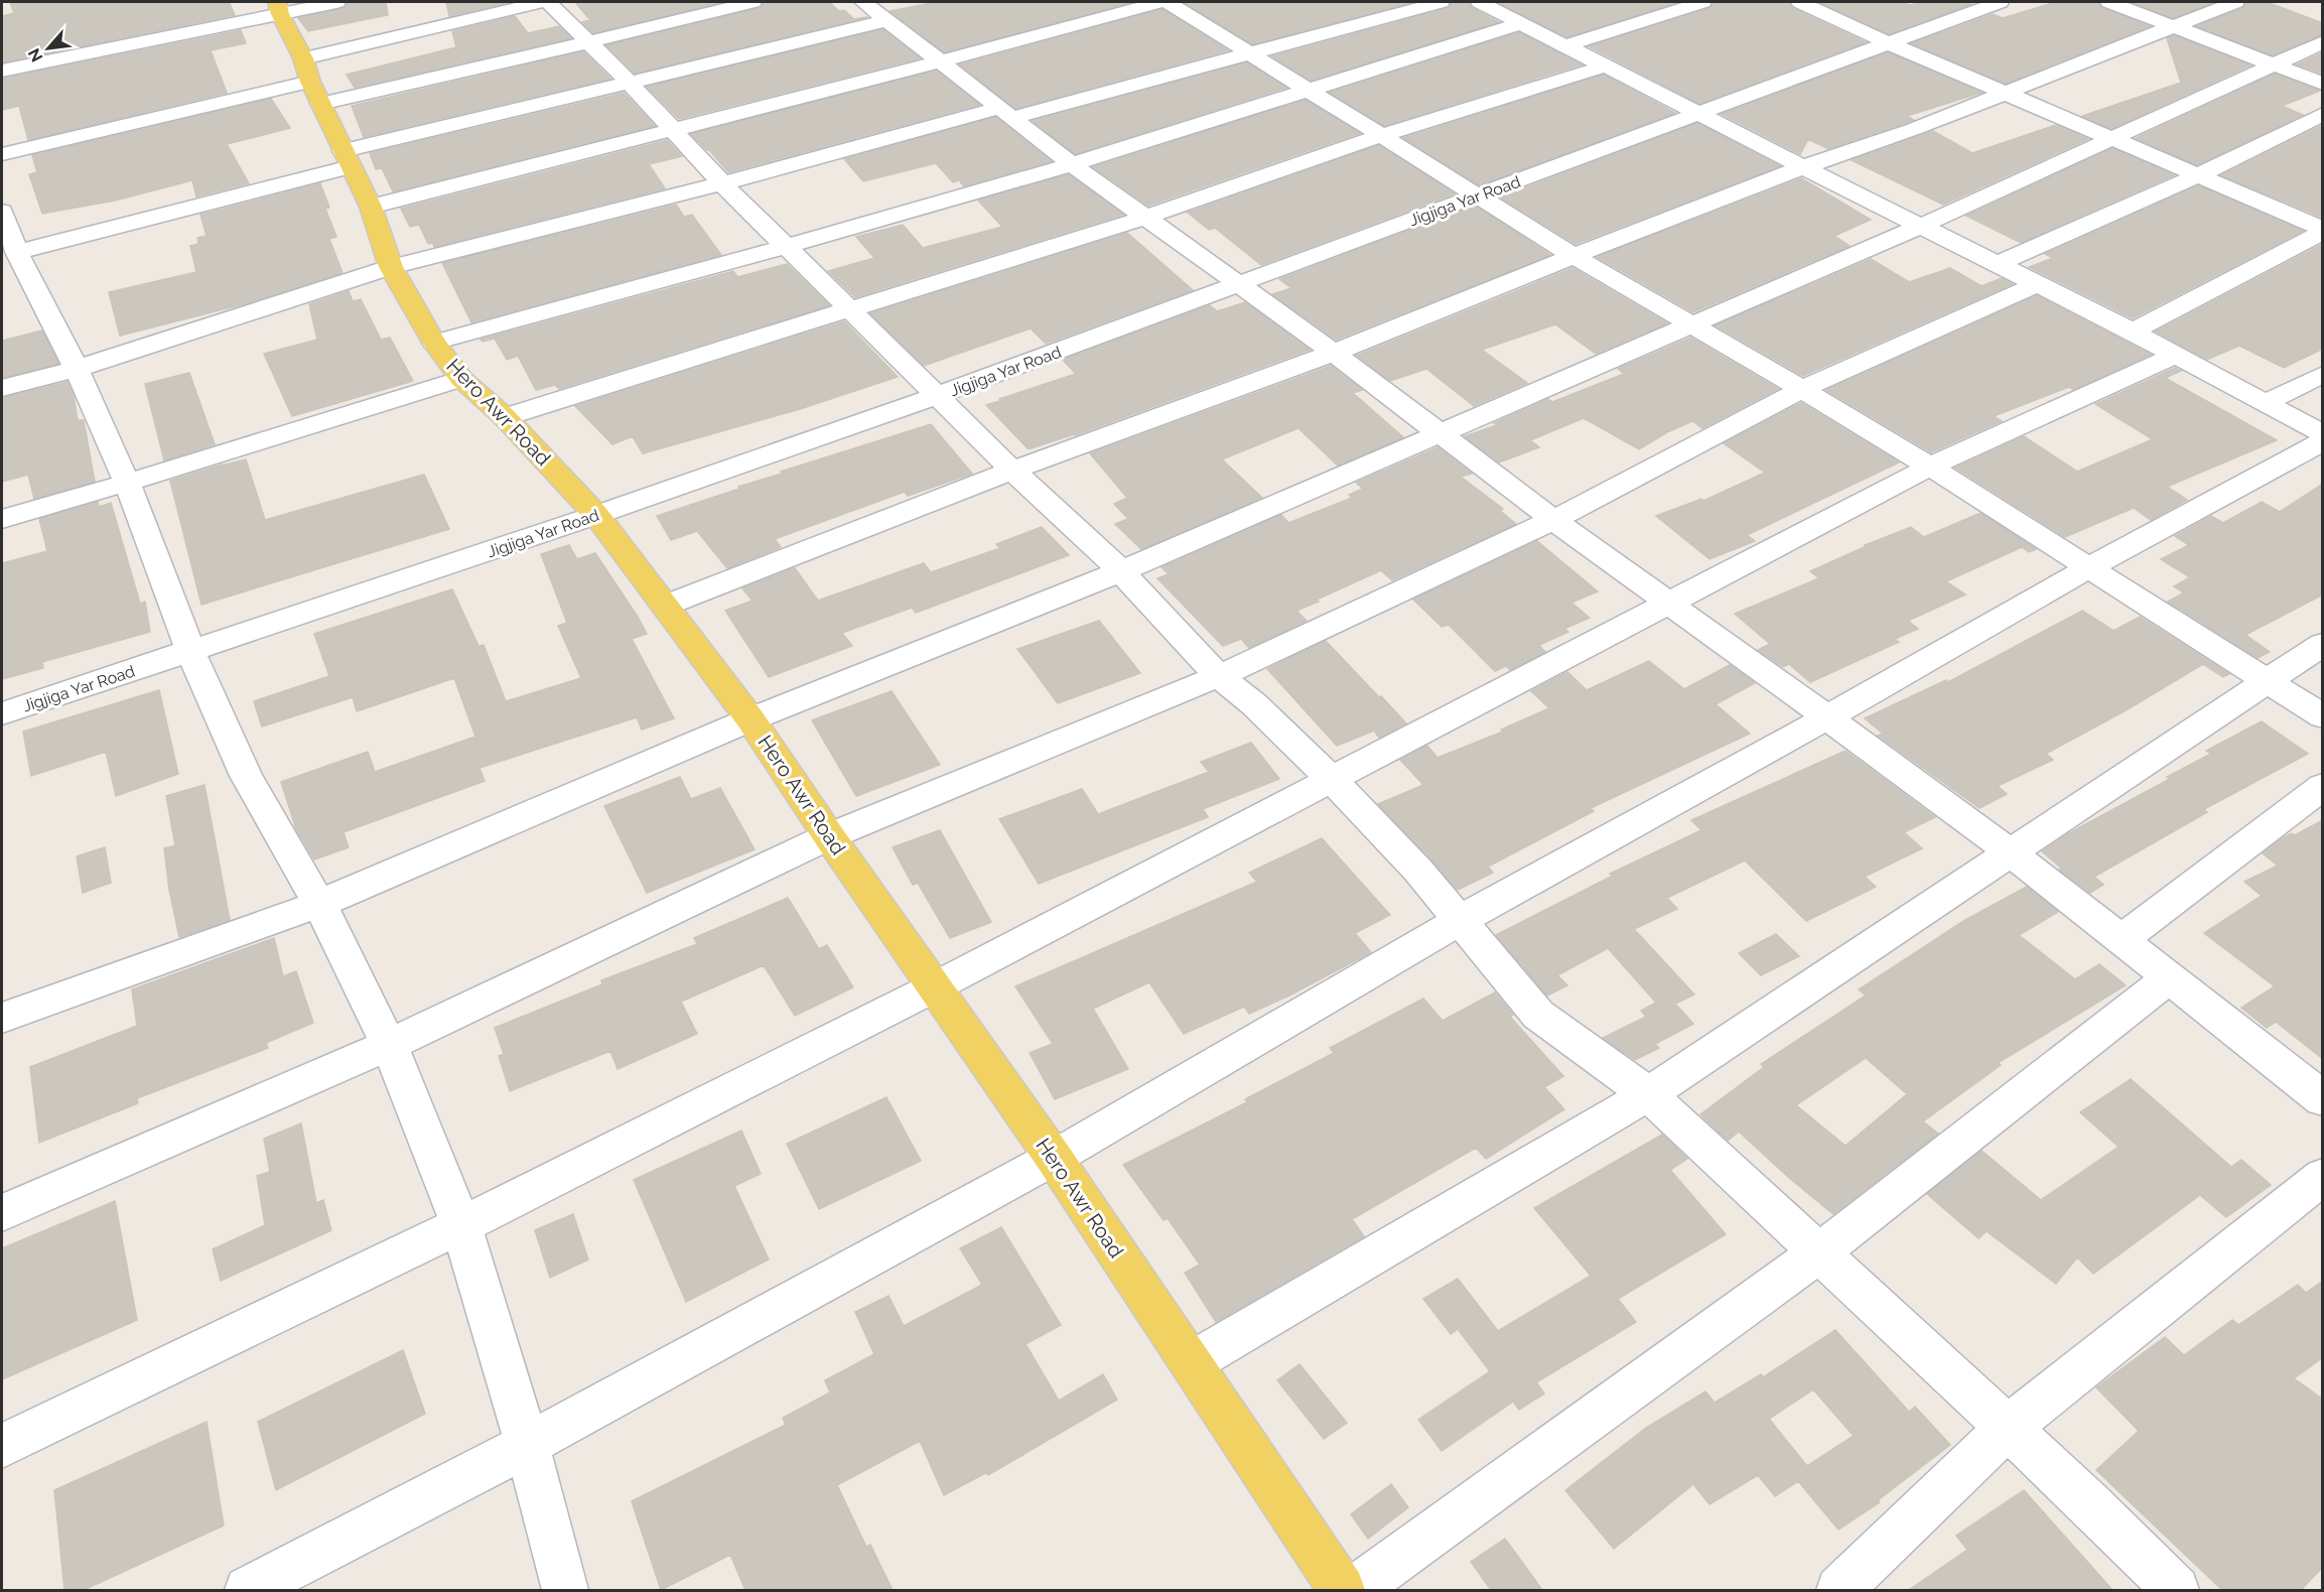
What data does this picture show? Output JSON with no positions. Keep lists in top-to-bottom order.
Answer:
{
  "streets": {
    "main road": ["Hero Awr Road"],
    "street": ["Jigjiga Yar Road"]
  },
  "crossings": [
    ["Jigjiga Yar Road", "Hero Awr Road"]
  ],
  "north": "bottom left"
}
